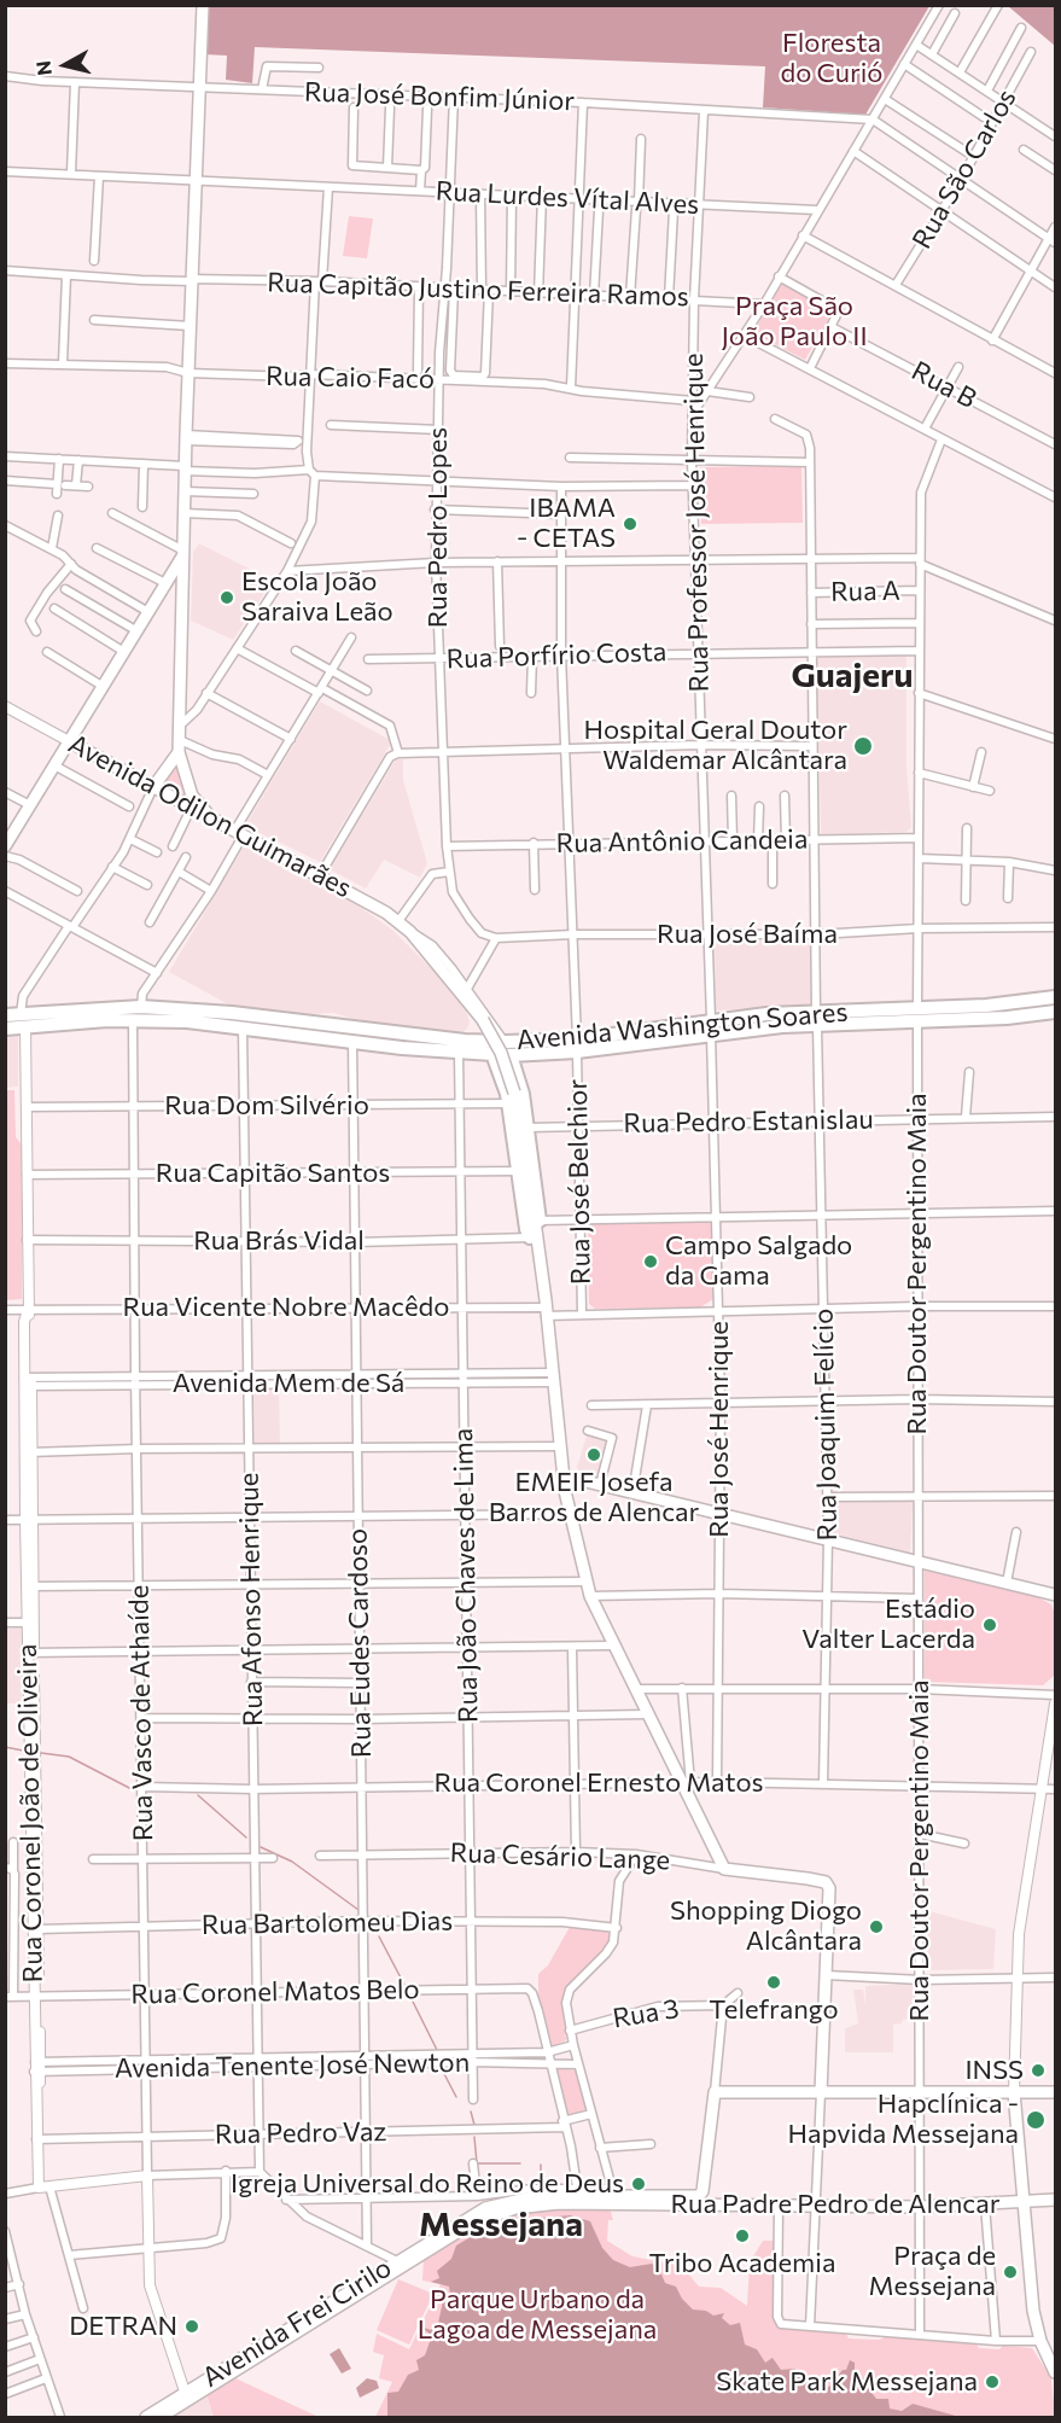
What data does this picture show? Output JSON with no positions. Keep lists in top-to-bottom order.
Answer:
{
  "streets": {
    "highway": ["Avenida Washington Soares"],
    "main road": [
      "Avenida Odilon Guimarães",
      "Rua Cesário Lange",
      "Rua Padre Pedro de Alencar",
      "Avenida Frei Cirilo"
    ],
    "street": [
      "Rua José Bonfim Júnior",
      "Rua São Carlos",
      "Rua Lurdes Vítal Alves",
      "Rua Capitão Justino Ferreira Ramos",
      "Rua Caio Facó",
      "Rua B",
      "Rua Professor José Henrique",
      "Rua Pedro Lopes",
      "Rua A",
      "Rua Porfírio Costa",
      "Rua Antônio Candeia",
      "Rua José Baíma",
      "Rua Dom Silvério",
      "Rua Pedro Estanislau",
      "Rua Capitão Santos",
      "Rua José Belchior",
      "Rua Brás Vidal",
      "Rua Doutor Pergentino Maia",
      "Rua Vicente Nobre Macêdo",
      "Avenida Mem de Sá",
      "Rua Joaquim Felício",
      "Rua José Henrique",
      "Rua João Chaves de Lima",
      "Rua Afonso Henrique",
      "Rua Eudes Cardoso",
      "Rua Vasco de Athaíde",
      "Rua Coronel Ernesto Matos",
      "Rua Coronel João de Oliveira",
      "Rua Bartolomeu Dias",
      "Rua Coronel Matos Belo",
      "Rua 3",
      "Avenida Tenente José Newton",
      "Rua Pedro Vaz"
    ]
  },
  "crossings": [
    ["Rua José Bonfim Júnior", "Rua Professor José Henrique"],
    ["Rua José Bonfim Júnior", "Rua Pedro Lopes"],
    ["Rua Lurdes Vítal Alves", "Rua Professor José Henrique"],
    ["Rua Lurdes Vítal Alves", "Rua Pedro Lopes"],
    ["Rua Capitão Justino Ferreira Ramos", "Rua Professor José Henrique"],
    ["Rua Capitão Justino Ferreira Ramos", "Rua Pedro Lopes"],
    ["Rua Caio Facó", "Rua Professor José Henrique"],
    ["Rua Caio Facó", "Rua Pedro Lopes"],
    ["Rua Professor José Henrique", "Rua Porfírio Costa"],
    ["Rua Professor José Henrique", "Rua Antônio Candeia"],
    ["Rua Professor José Henrique", "Rua José Baíma"],
    ["Rua Professor José Henrique", "Avenida Washington Soares"],
    ["Rua Pedro Lopes", "Rua Porfírio Costa"],
    ["Rua Pedro Lopes", "Rua Antônio Candeia"],
    ["Rua Pedro Lopes", "Rua José Baíma"],
    ["Rua A", "Rua Doutor Pergentino Maia"],
    ["Rua A", "Rua Joaquim Felício"],
    ["Rua Porfírio Costa", "Rua José Belchior"],
    ["Rua Porfírio Costa", "Rua Doutor Pergentino Maia"],
    ["Rua Porfírio Costa", "Rua Joaquim Felício"],
    ["Avenida Odilon Guimarães", "Avenida Washington Soares"],
    ["Avenida Odilon Guimarães", "Rua Dom Silvério"],
    ["Rua Antônio Candeia", "Rua José Belchior"],
    ["Rua Antônio Candeia", "Rua Doutor Pergentino Maia"],
    ["Rua Antônio Candeia", "Rua Joaquim Felício"],
    ["Rua José Baíma", "Rua José Belchior"],
    ["Rua José Baíma", "Rua Doutor Pergentino Maia"],
    ["Rua José Baíma", "Rua Joaquim Felício"],
    ["Avenida Washington Soares", "Rua José Belchior"],
    ["Avenida Washington Soares", "Rua Doutor Pergentino Maia"],
    ["Avenida Washington Soares", "Rua Joaquim Felício"],
    ["Avenida Washington Soares", "Rua José Henrique"],
    ["Avenida Washington Soares", "Rua João Chaves de Lima"],
    ["Avenida Washington Soares", "Rua Afonso Henrique"],
    ["Avenida Washington Soares", "Rua Eudes Cardoso"],
    ["Avenida Washington Soares", "Rua Vasco de Athaíde"],
    ["Avenida Washington Soares", "Rua Coronel João de Oliveira"],
    ["Rua Dom Silvério", "Rua João Chaves de Lima"],
    ["Rua Dom Silvério", "Rua Afonso Henrique"],
    ["Rua Dom Silvério", "Rua Eudes Cardoso"],
    ["Rua Dom Silvério", "Rua Vasco de Athaíde"],
    ["Rua Dom Silvério", "Rua Coronel João de Oliveira"],
    ["Rua Pedro Estanislau", "Rua José Belchior"],
    ["Rua Pedro Estanislau", "Rua Doutor Pergentino Maia"],
    ["Rua Pedro Estanislau", "Rua Joaquim Felício"],
    ["Rua Pedro Estanislau", "Rua José Henrique"],
    ["Rua Capitão Santos", "Rua João Chaves de Lima"],
    ["Rua Capitão Santos", "Rua Afonso Henrique"],
    ["Rua Capitão Santos", "Rua Eudes Cardoso"],
    ["Rua Capitão Santos", "Rua Vasco de Athaíde"],
    ["Rua Capitão Santos", "Rua Coronel João de Oliveira"],
    ["Rua José Belchior", "Rua Vicente Nobre Macêdo"],
    ["Rua Brás Vidal", "Rua João Chaves de Lima"],
    ["Rua Brás Vidal", "Rua Afonso Henrique"],
    ["Rua Brás Vidal", "Rua Eudes Cardoso"],
    ["Rua Brás Vidal", "Rua Vasco de Athaíde"],
    ["Rua Brás Vidal", "Rua Coronel João de Oliveira"],
    ["Rua Doutor Pergentino Maia", "Rua Vicente Nobre Macêdo"],
    ["Rua Doutor Pergentino Maia", "Rua Coronel Ernesto Matos"],
    ["Rua Doutor Pergentino Maia", "Rua Padre Pedro de Alencar"],
    ["Rua Vicente Nobre Macêdo", "Rua Joaquim Felício"],
    ["Rua Vicente Nobre Macêdo", "Rua José Henrique"],
    ["Rua Vicente Nobre Macêdo", "Rua João Chaves de Lima"],
    ["Rua Vicente Nobre Macêdo", "Rua Afonso Henrique"],
    ["Rua Vicente Nobre Macêdo", "Rua Eudes Cardoso"],
    ["Rua Vicente Nobre Macêdo", "Rua Vasco de Athaíde"],
    ["Rua Vicente Nobre Macêdo", "Rua Coronel João de Oliveira"],
    ["Avenida Mem de Sá", "Rua João Chaves de Lima"],
    ["Avenida Mem de Sá", "Rua Afonso Henrique"],
    ["Avenida Mem de Sá", "Rua Eudes Cardoso"],
    ["Avenida Mem de Sá", "Rua Vasco de Athaíde"],
    ["Avenida Mem de Sá", "Rua Coronel João de Oliveira"],
    ["Rua Joaquim Felício", "Rua Coronel Ernesto Matos"],
    ["Rua José Henrique", "Rua Coronel Ernesto Matos"],
    ["Rua João Chaves de Lima", "Rua Coronel Ernesto Matos"],
    ["Rua João Chaves de Lima", "Rua Cesário Lange"],
    ["Rua João Chaves de Lima", "Rua Bartolomeu Dias"],
    ["Rua João Chaves de Lima", "Rua Coronel Matos Belo"],
    ["Rua João Chaves de Lima", "Avenida Tenente José Newton"],
    ["Rua Afonso Henrique", "Rua Coronel Ernesto Matos"],
    ["Rua Afonso Henrique", "Rua Bartolomeu Dias"],
    ["Rua Afonso Henrique", "Rua Coronel Matos Belo"],
    ["Rua Afonso Henrique", "Avenida Tenente José Newton"],
    ["Rua Afonso Henrique", "Rua Pedro Vaz"],
    ["Rua Eudes Cardoso", "Rua Coronel Ernesto Matos"],
    ["Rua Eudes Cardoso", "Rua Cesário Lange"],
    ["Rua Eudes Cardoso", "Rua Bartolomeu Dias"],
    ["Rua Eudes Cardoso", "Rua Coronel Matos Belo"],
    ["Rua Eudes Cardoso", "Avenida Tenente José Newton"],
    ["Rua Eudes Cardoso", "Rua Pedro Vaz"],
    ["Rua Vasco de Athaíde", "Rua Coronel Ernesto Matos"],
    ["Rua Vasco de Athaíde", "Rua Bartolomeu Dias"],
    ["Rua Vasco de Athaíde", "Rua Coronel Matos Belo"],
    ["Rua Vasco de Athaíde", "Avenida Tenente José Newton"],
    ["Rua Vasco de Athaíde", "Rua Pedro Vaz"],
    ["Rua Vasco de Athaíde", "Avenida Frei Cirilo"],
    ["Rua Coronel João de Oliveira", "Rua Bartolomeu Dias"],
    ["Rua Coronel João de Oliveira", "Rua Coronel Matos Belo"],
    ["Rua Coronel João de Oliveira", "Avenida Tenente José Newton"],
    ["Rua Coronel João de Oliveira", "Rua Pedro Vaz"],
    ["Rua Coronel Matos Belo", "Avenida Tenente José Newton"],
    ["Rua Padre Pedro de Alencar", "Avenida Frei Cirilo"]
  ],
  "districts": ["Guajeru", "Messejana"],
  "parks": ["Floresta do Curió", "Praça São João Paulo II", "Parque Urbano da Lagoa de Messejana"],
  "places": [
    "IBAMA - CETAS",
    "Escola João Saraiva Leão",
    "Hospital Geral Doutor Waldemar Alcântara",
    "Campo Salgado da Gama",
    "EMEIF Josefa Barros de Alencar",
    "Estádio Valter Lacerda",
    "Shopping Diogo Alcântara",
    "Telefrango",
    "INSS",
    "Hapclínica - Hapvida Messejana",
    "Igreja Universal do Reino de Deus",
    "Tribo Academia",
    "Praça de Messejana",
    "DETRAN",
    "Skate Park Messejana"
  ],
  "north": "left"
}
